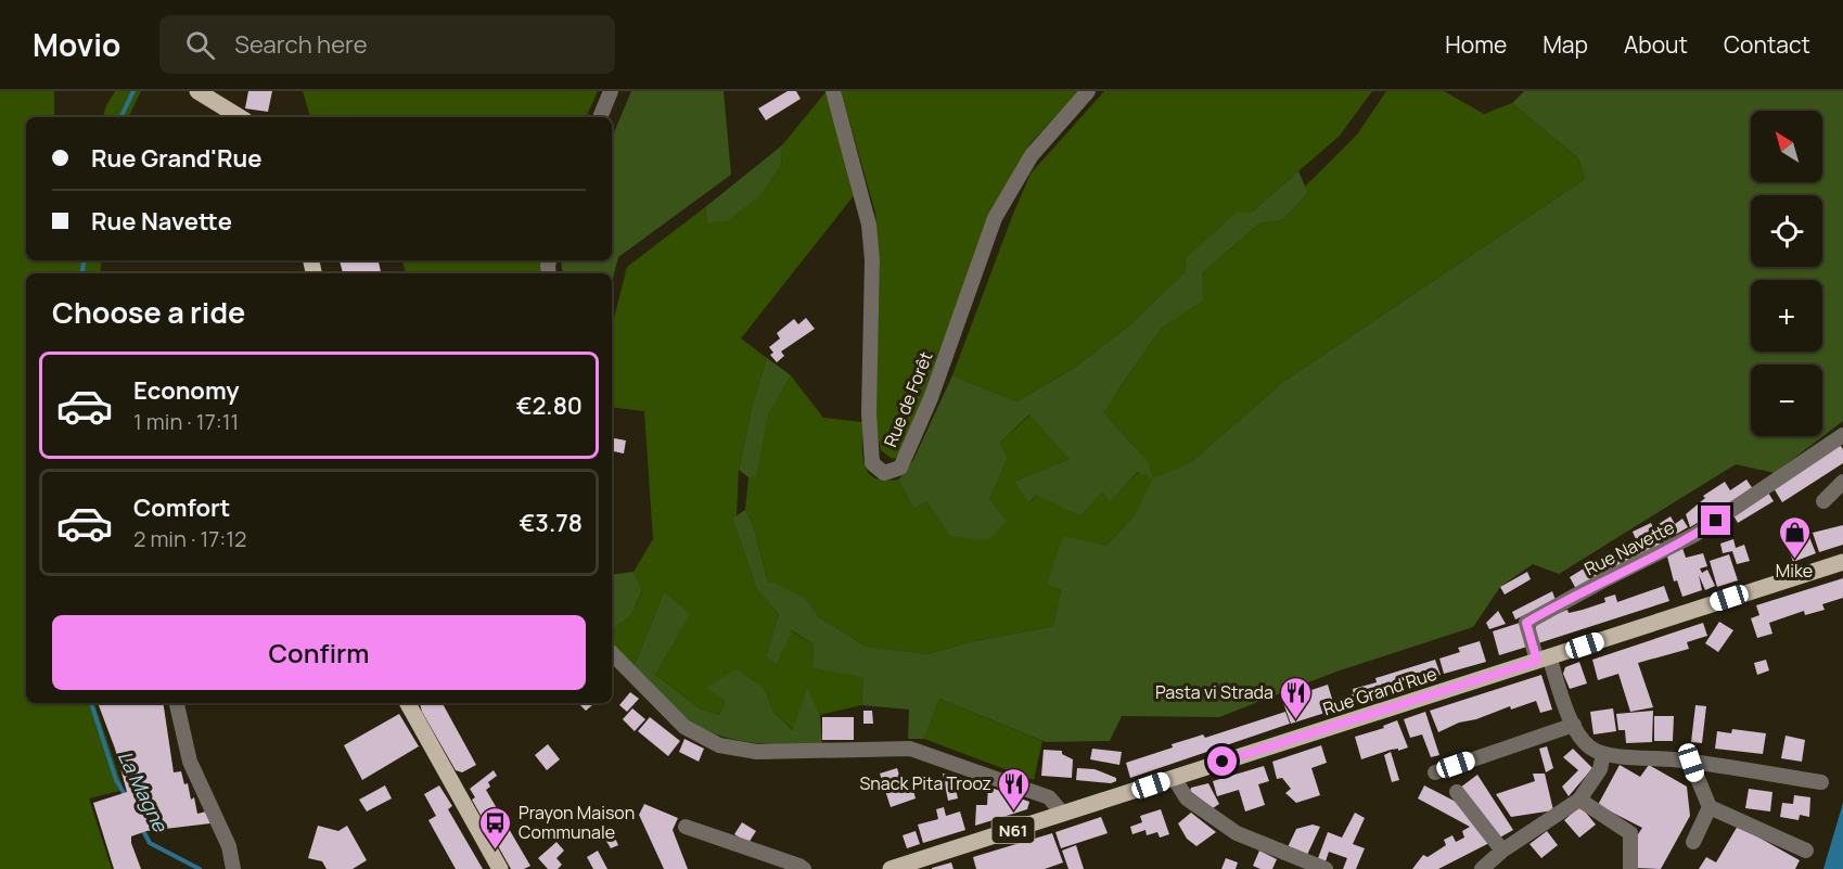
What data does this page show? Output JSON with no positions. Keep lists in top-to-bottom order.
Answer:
{
  "streets": {
    "main road": ["Rue Grand'Rue", "N61"],
    "street": ["Rue de Forêt", "Rue Navette"]
  },
  "crossings": [
    ["Rue Navette", "Rue Grand'Rue"]
  ],
  "water": ["La Magne"],
  "places": {
    "shop": ["Mike"],
    "restaurant": ["Pasta vi Strada", "Snack Pita Trooz"],
    "bus stop": ["Prayon Maison Communale"]
  },
  "north": "top left",
  "page": {
    "header": "Movio",
    "search": "Search here",
    "nav": [
      "Home",
      "Map",
      "About",
      "Contact"
    ],
    "map_buttons": ["+", "−"],
    "banner": ["Rue Grand'Rue", "Rue Navette"],
    "heading": "Choose a ride",
    "list": [
      {
        "name": "Economy",
        "note": "1 min · 17:11",
        "value": "€2.80"
      },
      {
        "name": "Comfort",
        "note": "2 min · 17:12",
        "value": "€3.78"
      }
    ],
    "buttons": "Confirm"
  }
}
